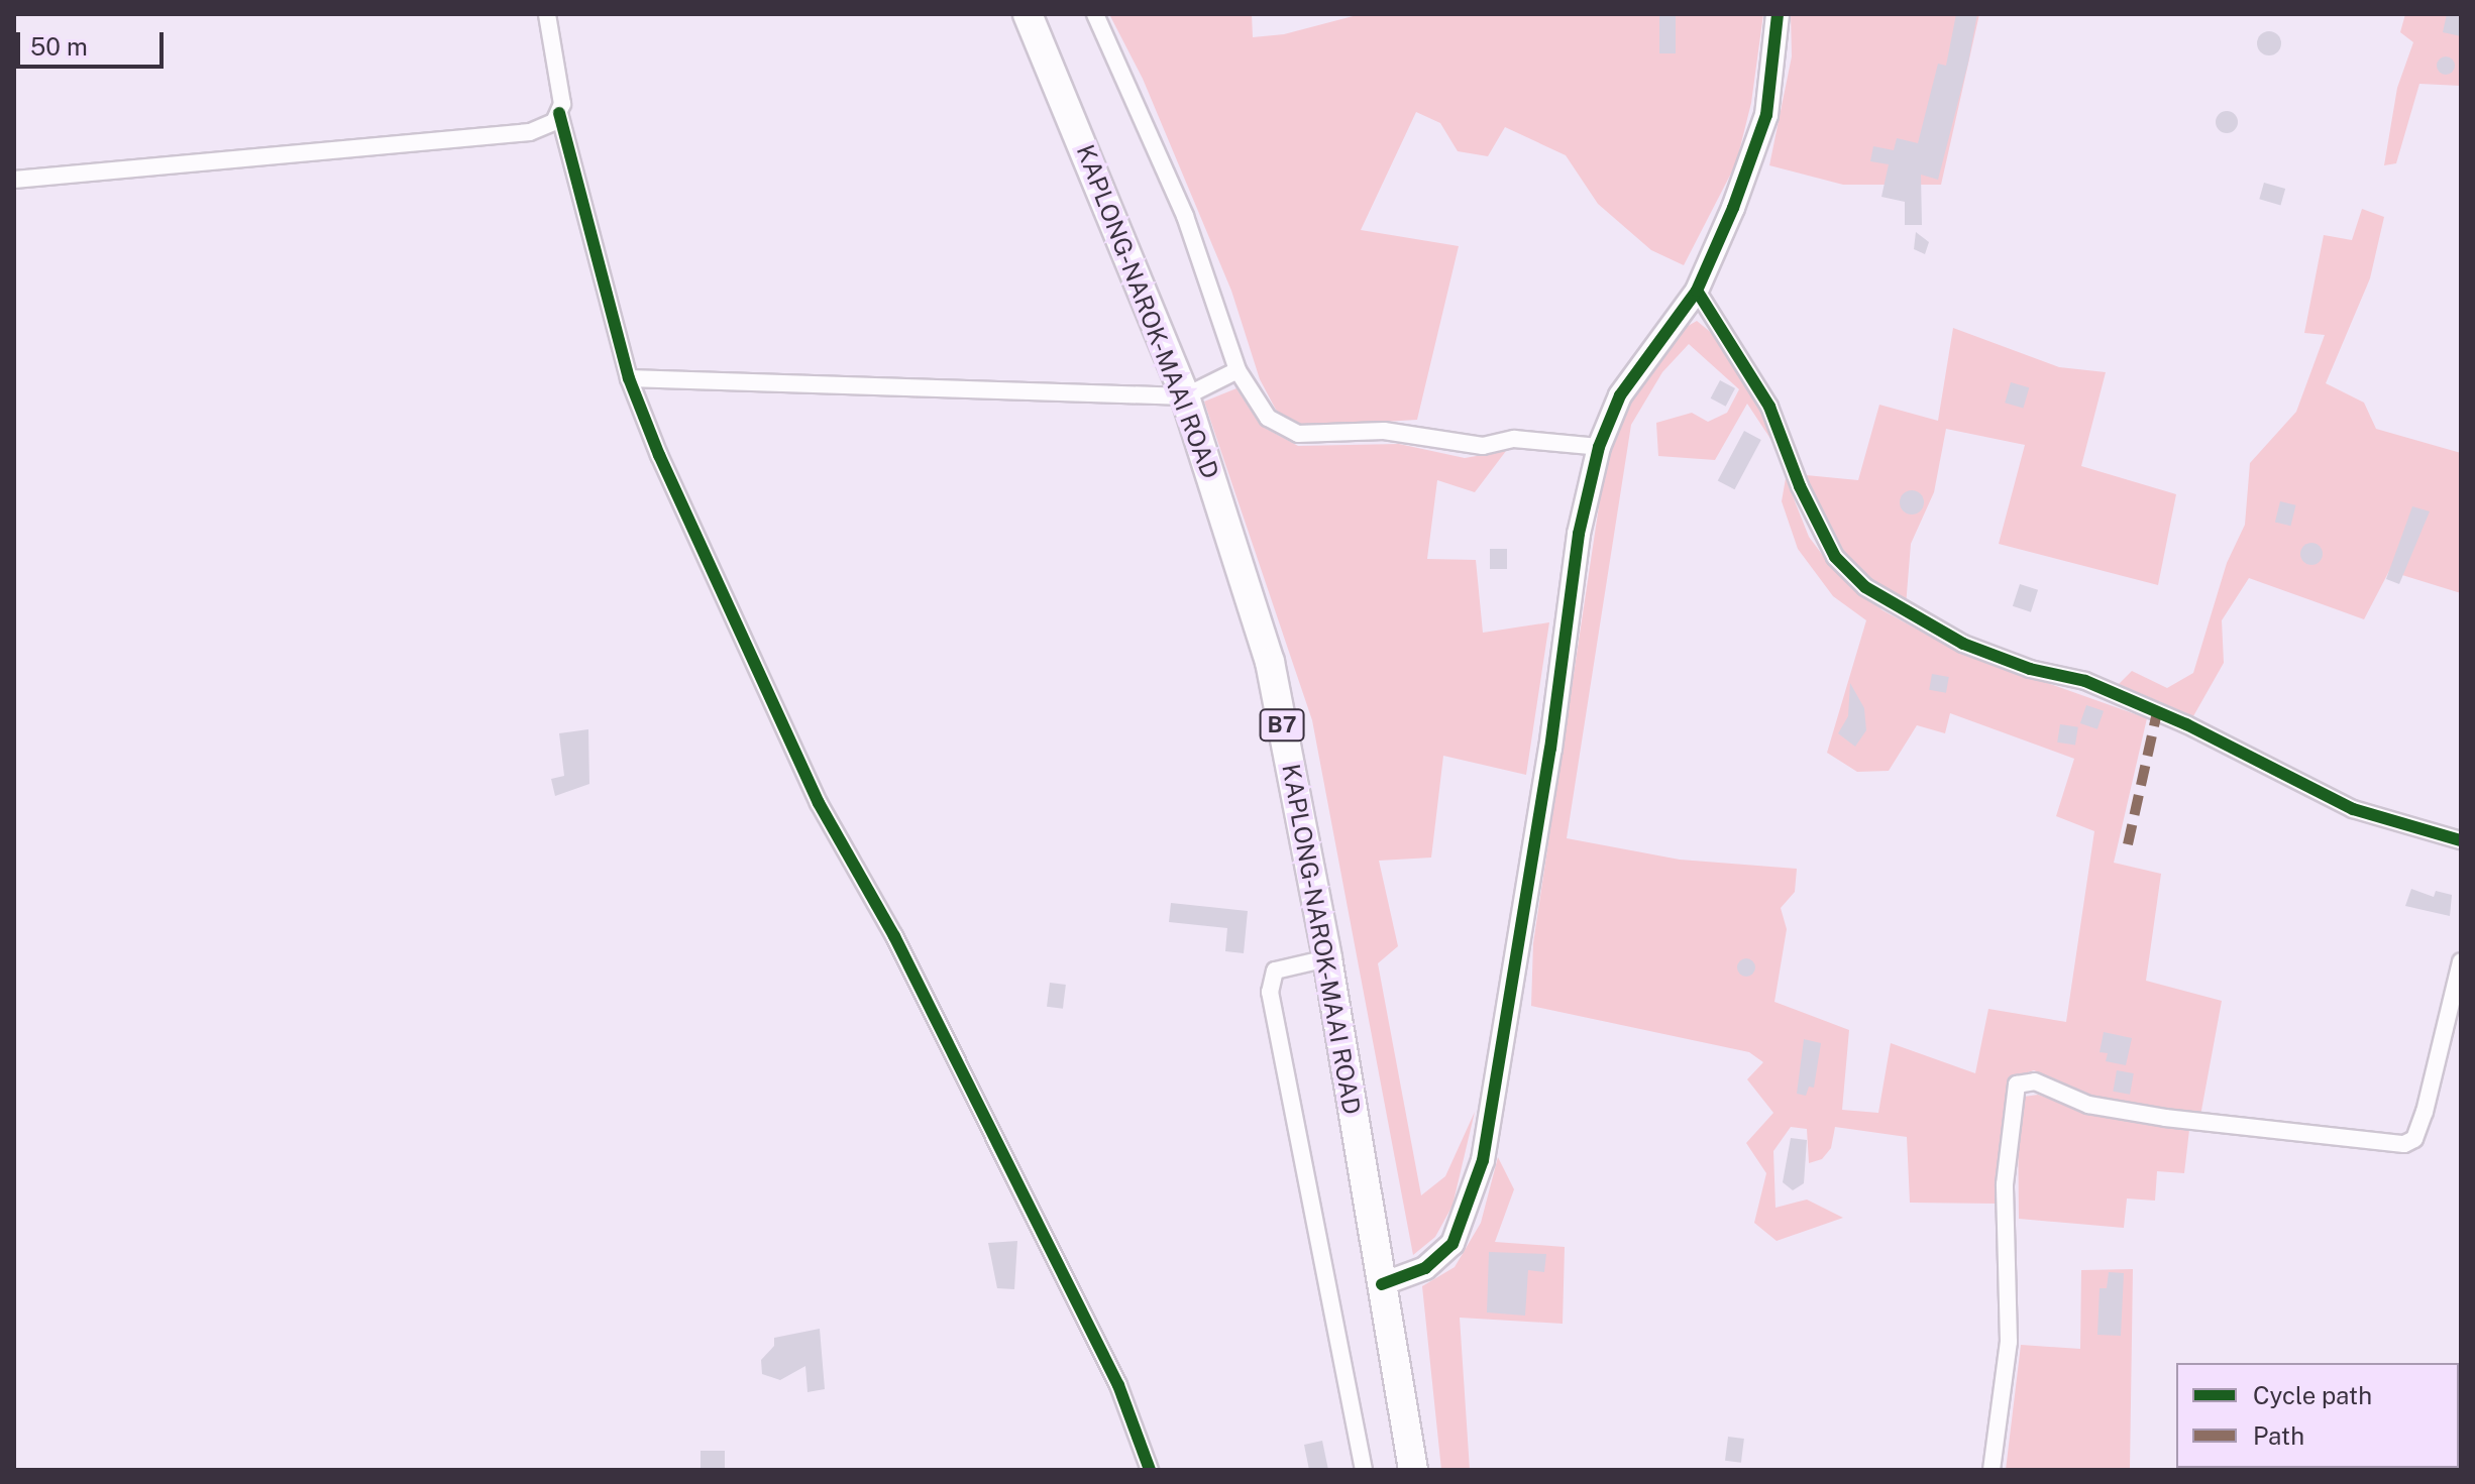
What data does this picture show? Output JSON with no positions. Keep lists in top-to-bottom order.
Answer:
{
  "streets": {
    "highway": ["KAPLONG-NAROK-MAAI ROAD", "B7"]
  },
  "legend": ["Cycle path", "Path"],
  "scale_bar": "50 m"
}
